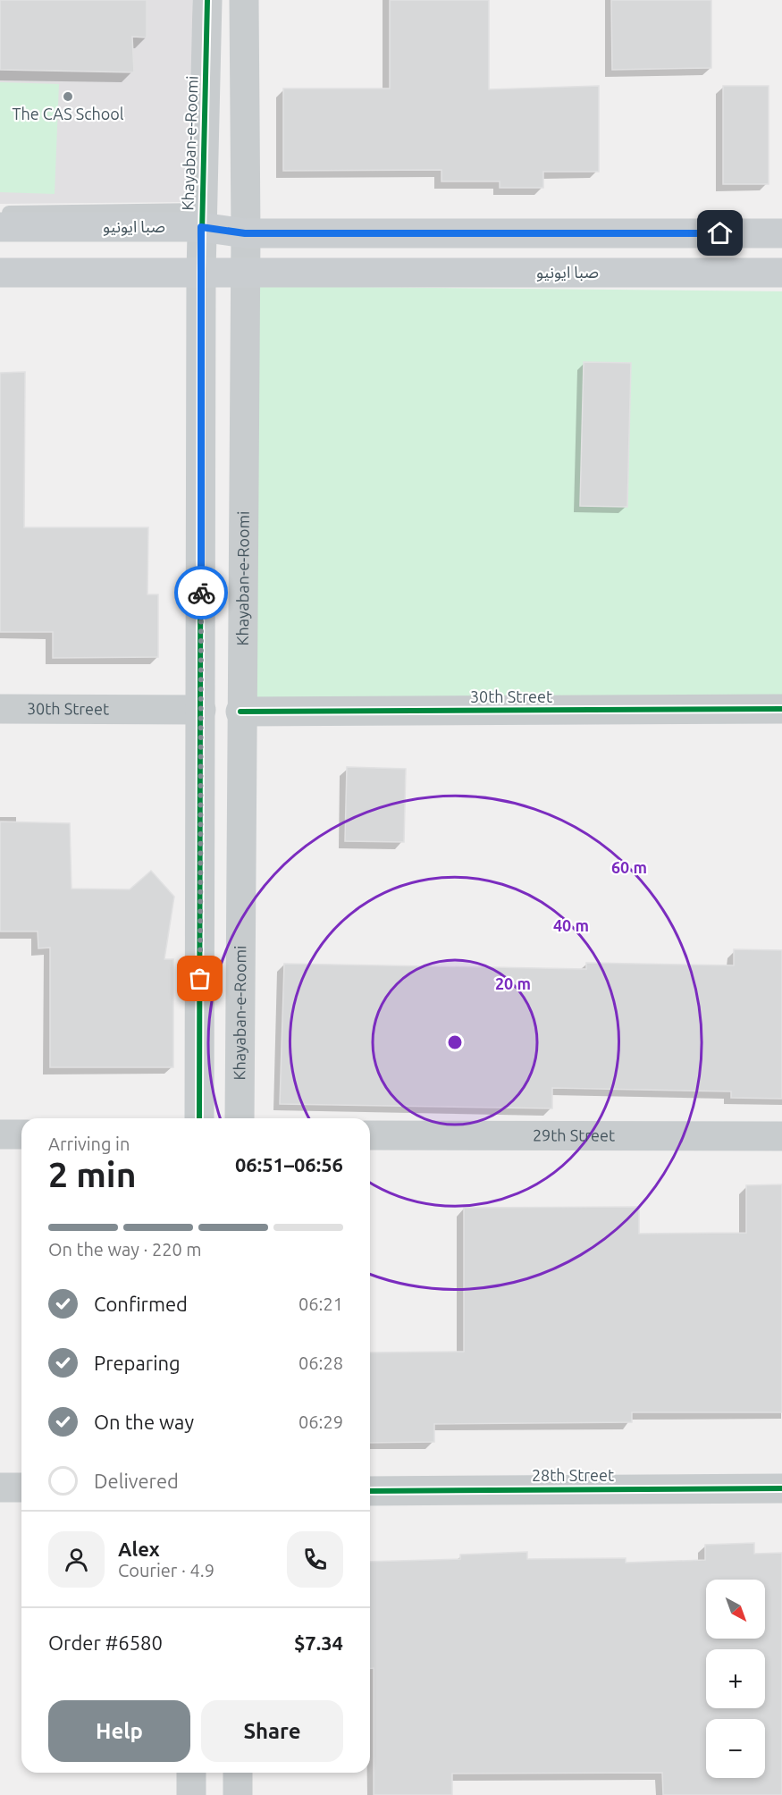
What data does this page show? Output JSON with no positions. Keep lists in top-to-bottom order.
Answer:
{
  "streets": {
    "main road": ["صبا ایونیو"],
    "street": [
      "Khayaban-e-Roomi",
      "30th Street",
      "29th Street",
      "28th Street"
    ]
  },
  "crossings": [
    ["Khayaban-e-Roomi", "صبا ایونیو"],
    ["Khayaban-e-Roomi", "30th Street"]
  ],
  "places": ["The CAS School"],
  "north": "bottom right",
  "page": {
    "heading": ["2 min", "Arriving in", "06:51–06:56"],
    "panel": [
      "Alex",
      "Courier · 4.9",
      "Order #6580",
      "$7.34"
    ],
    "bar": "On the way · 220 m",
    "list": [
      ["Confirmed", "06:21"],
      ["Preparing", "06:28"],
      ["On the way", "06:29"],
      "Delivered"
    ],
    "map_buttons": ["+", "−"],
    "buttons": ["Help", "Share"]
  },
  "rings": ["60 m", "40 m", "20 m"]
}
